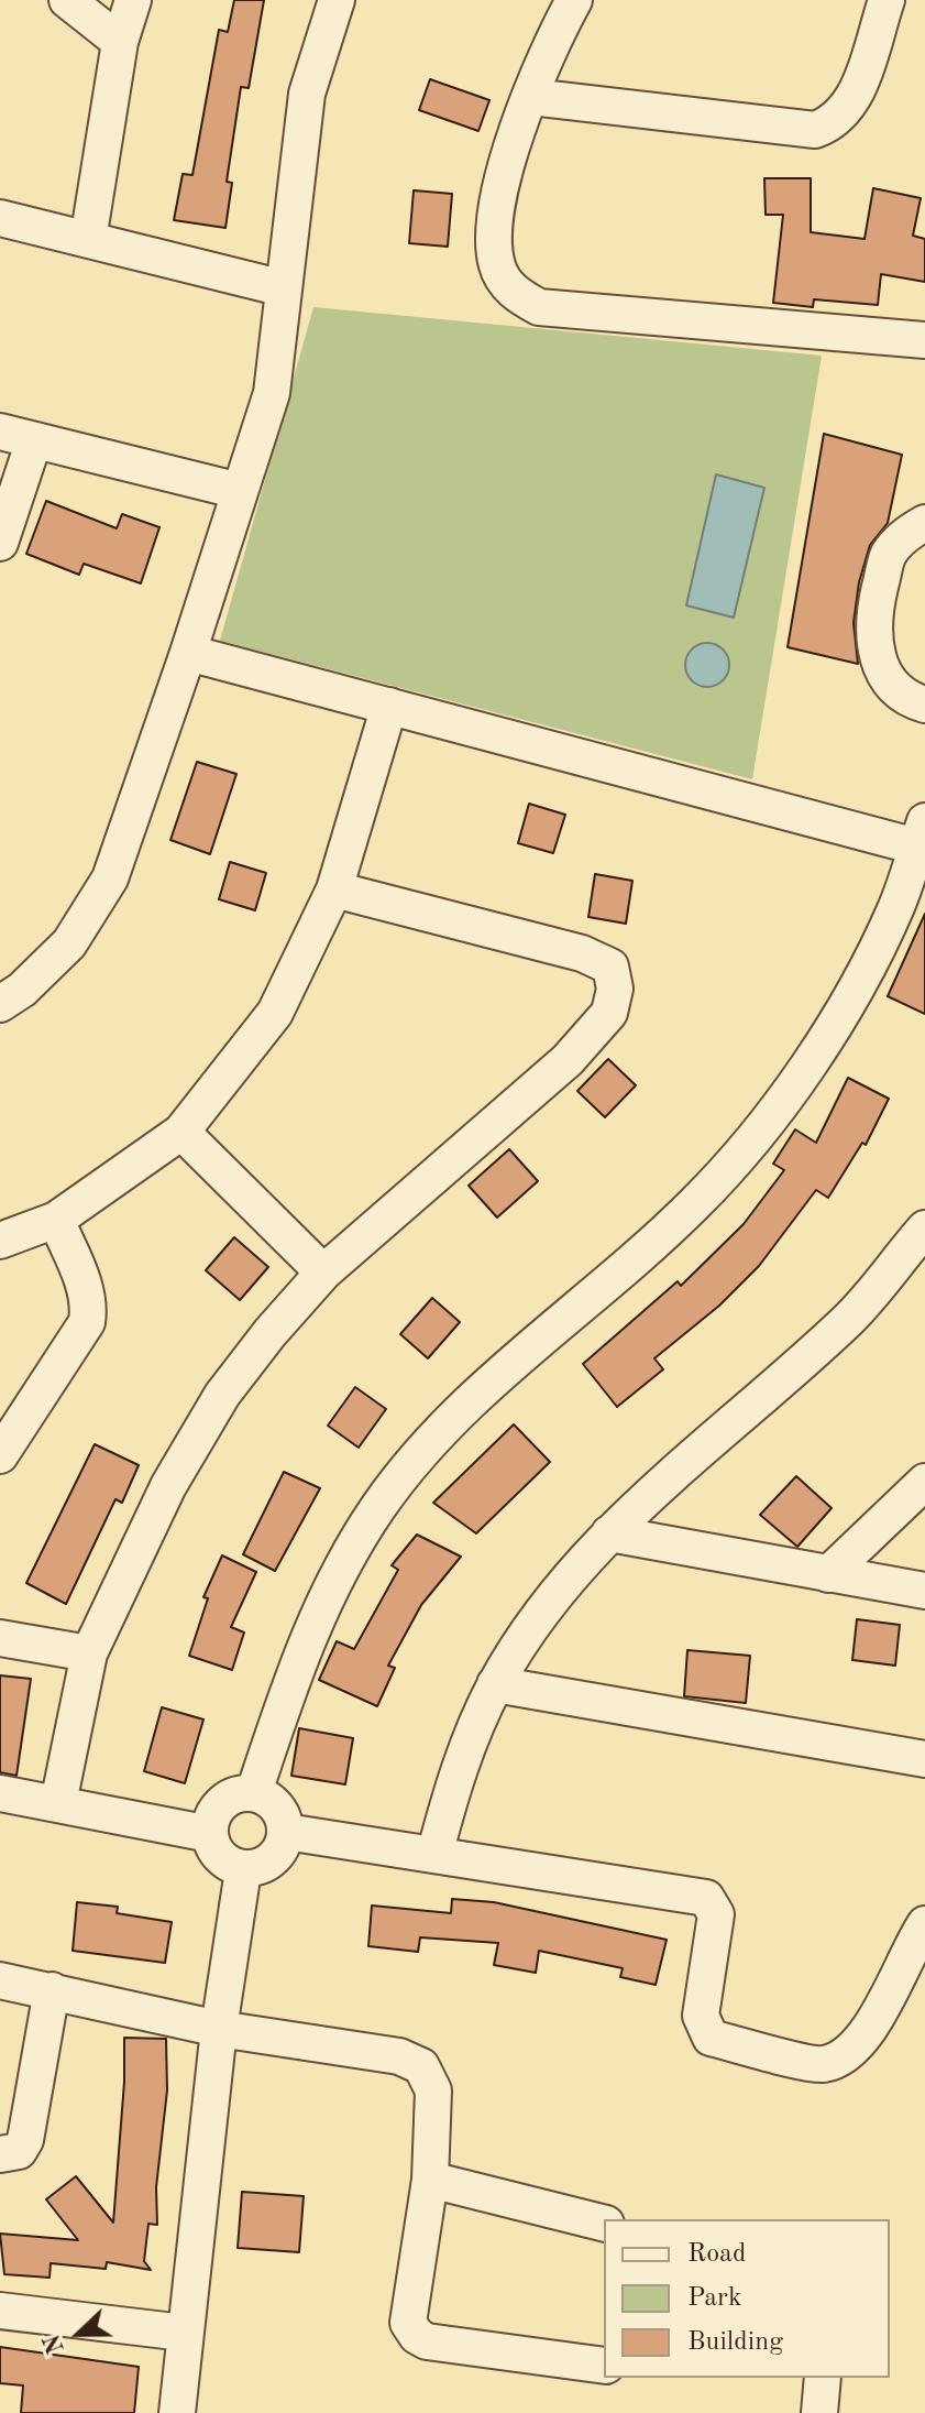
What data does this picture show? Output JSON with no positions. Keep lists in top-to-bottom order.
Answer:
{
  "legend": ["Road", "Park", "Building"],
  "north": "left"
}
